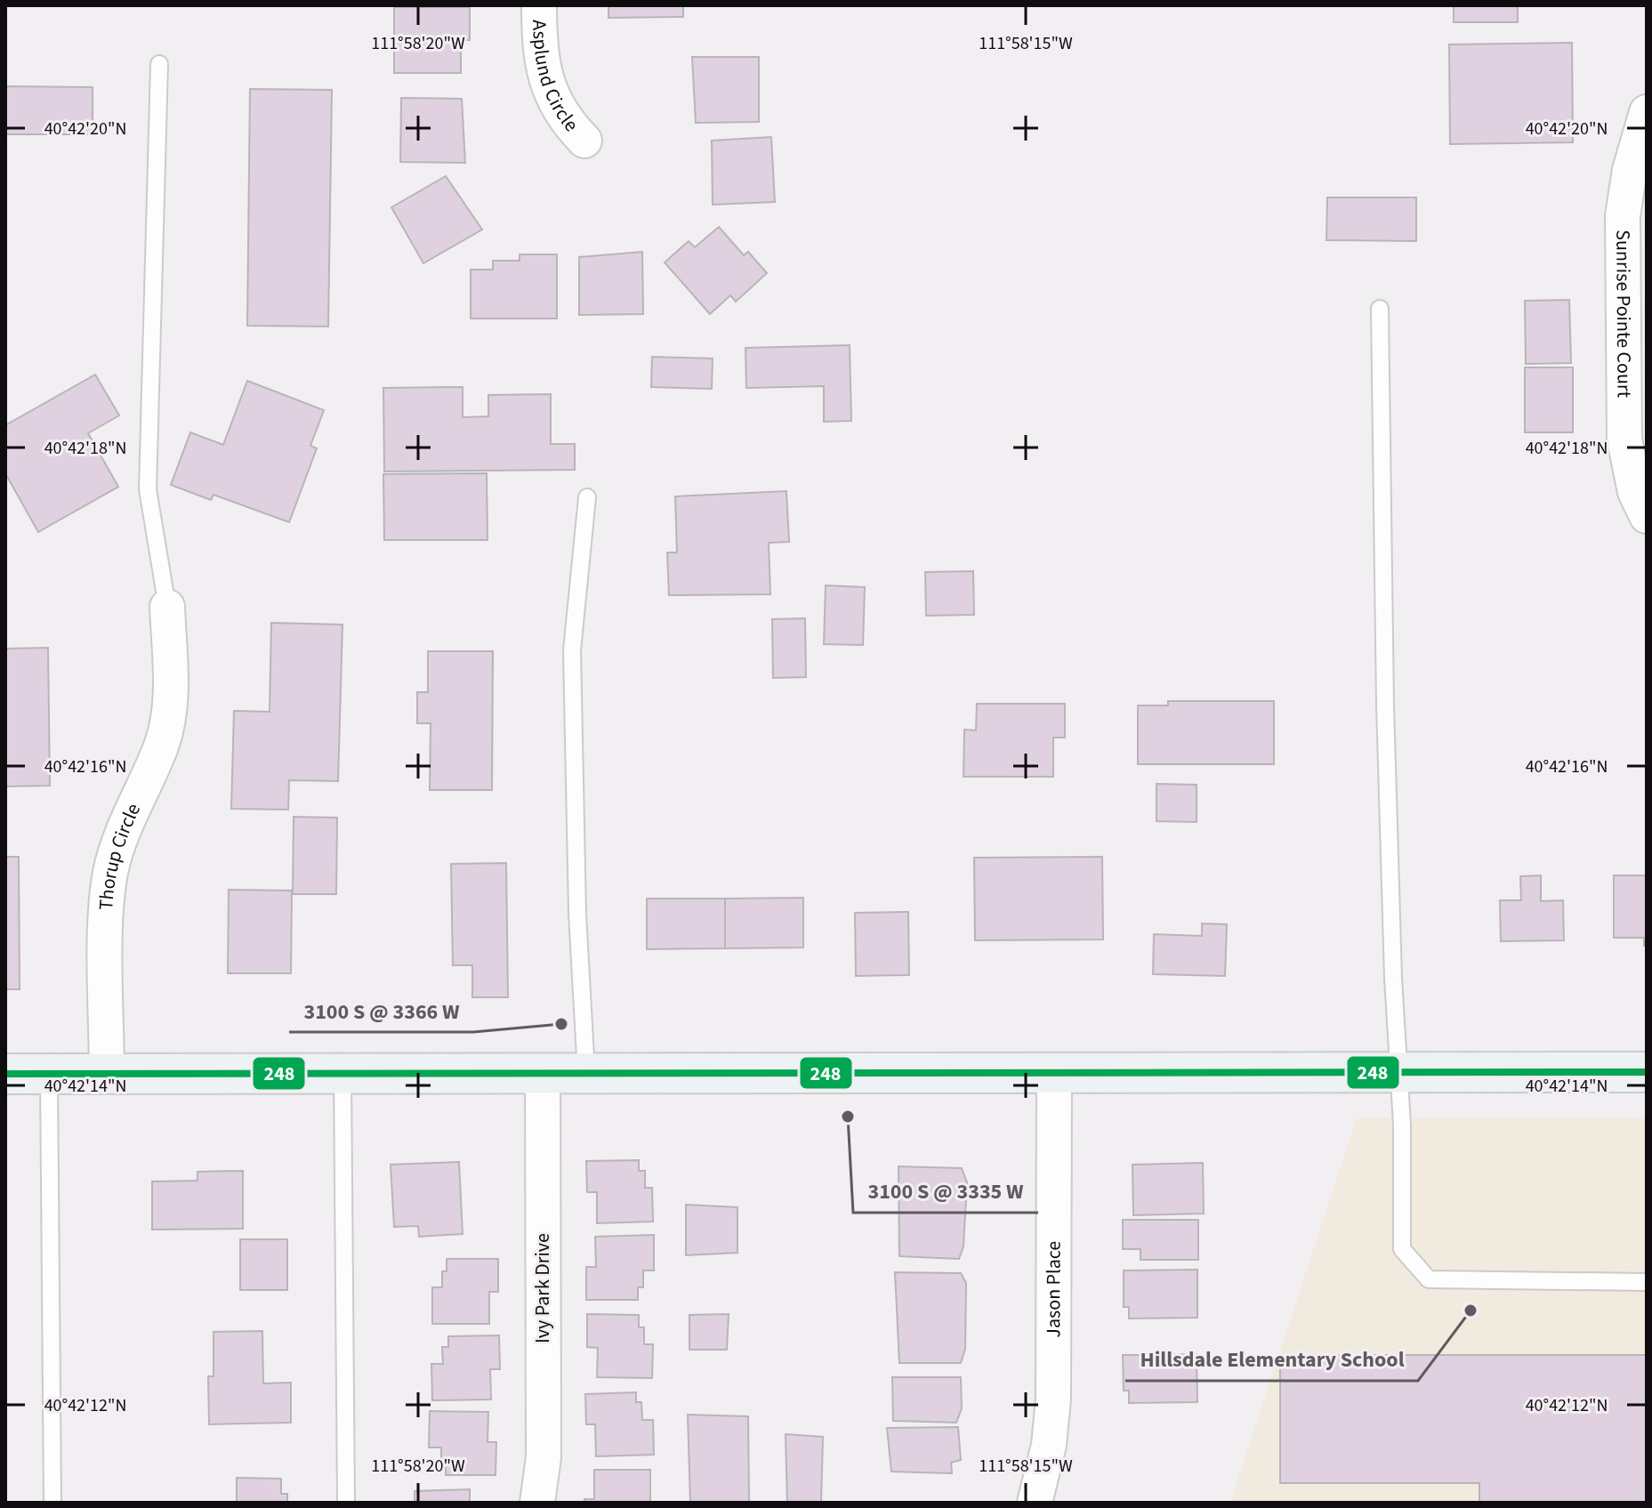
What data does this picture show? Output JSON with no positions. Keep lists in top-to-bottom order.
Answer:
{
  "streets": {
    "street": [
      "Asplund Circle",
      "Sunrise Pointe Court",
      "Thorup Circle",
      "Ivy Park Drive",
      "Jason Place"
    ]
  },
  "places": ["3100 S @ 3366 W", "3100 S @ 3335 W", "Hillsdale Elementary School"],
  "lines": ["transit line 248"],
  "coordinates": [
    "111°58'20\"W",
    "111°58'15\"W",
    "40°42'20\"N",
    "40°42'18\"N",
    "40°42'16\"N",
    "40°42'14\"N",
    "40°42'12\"N"
  ]
}
